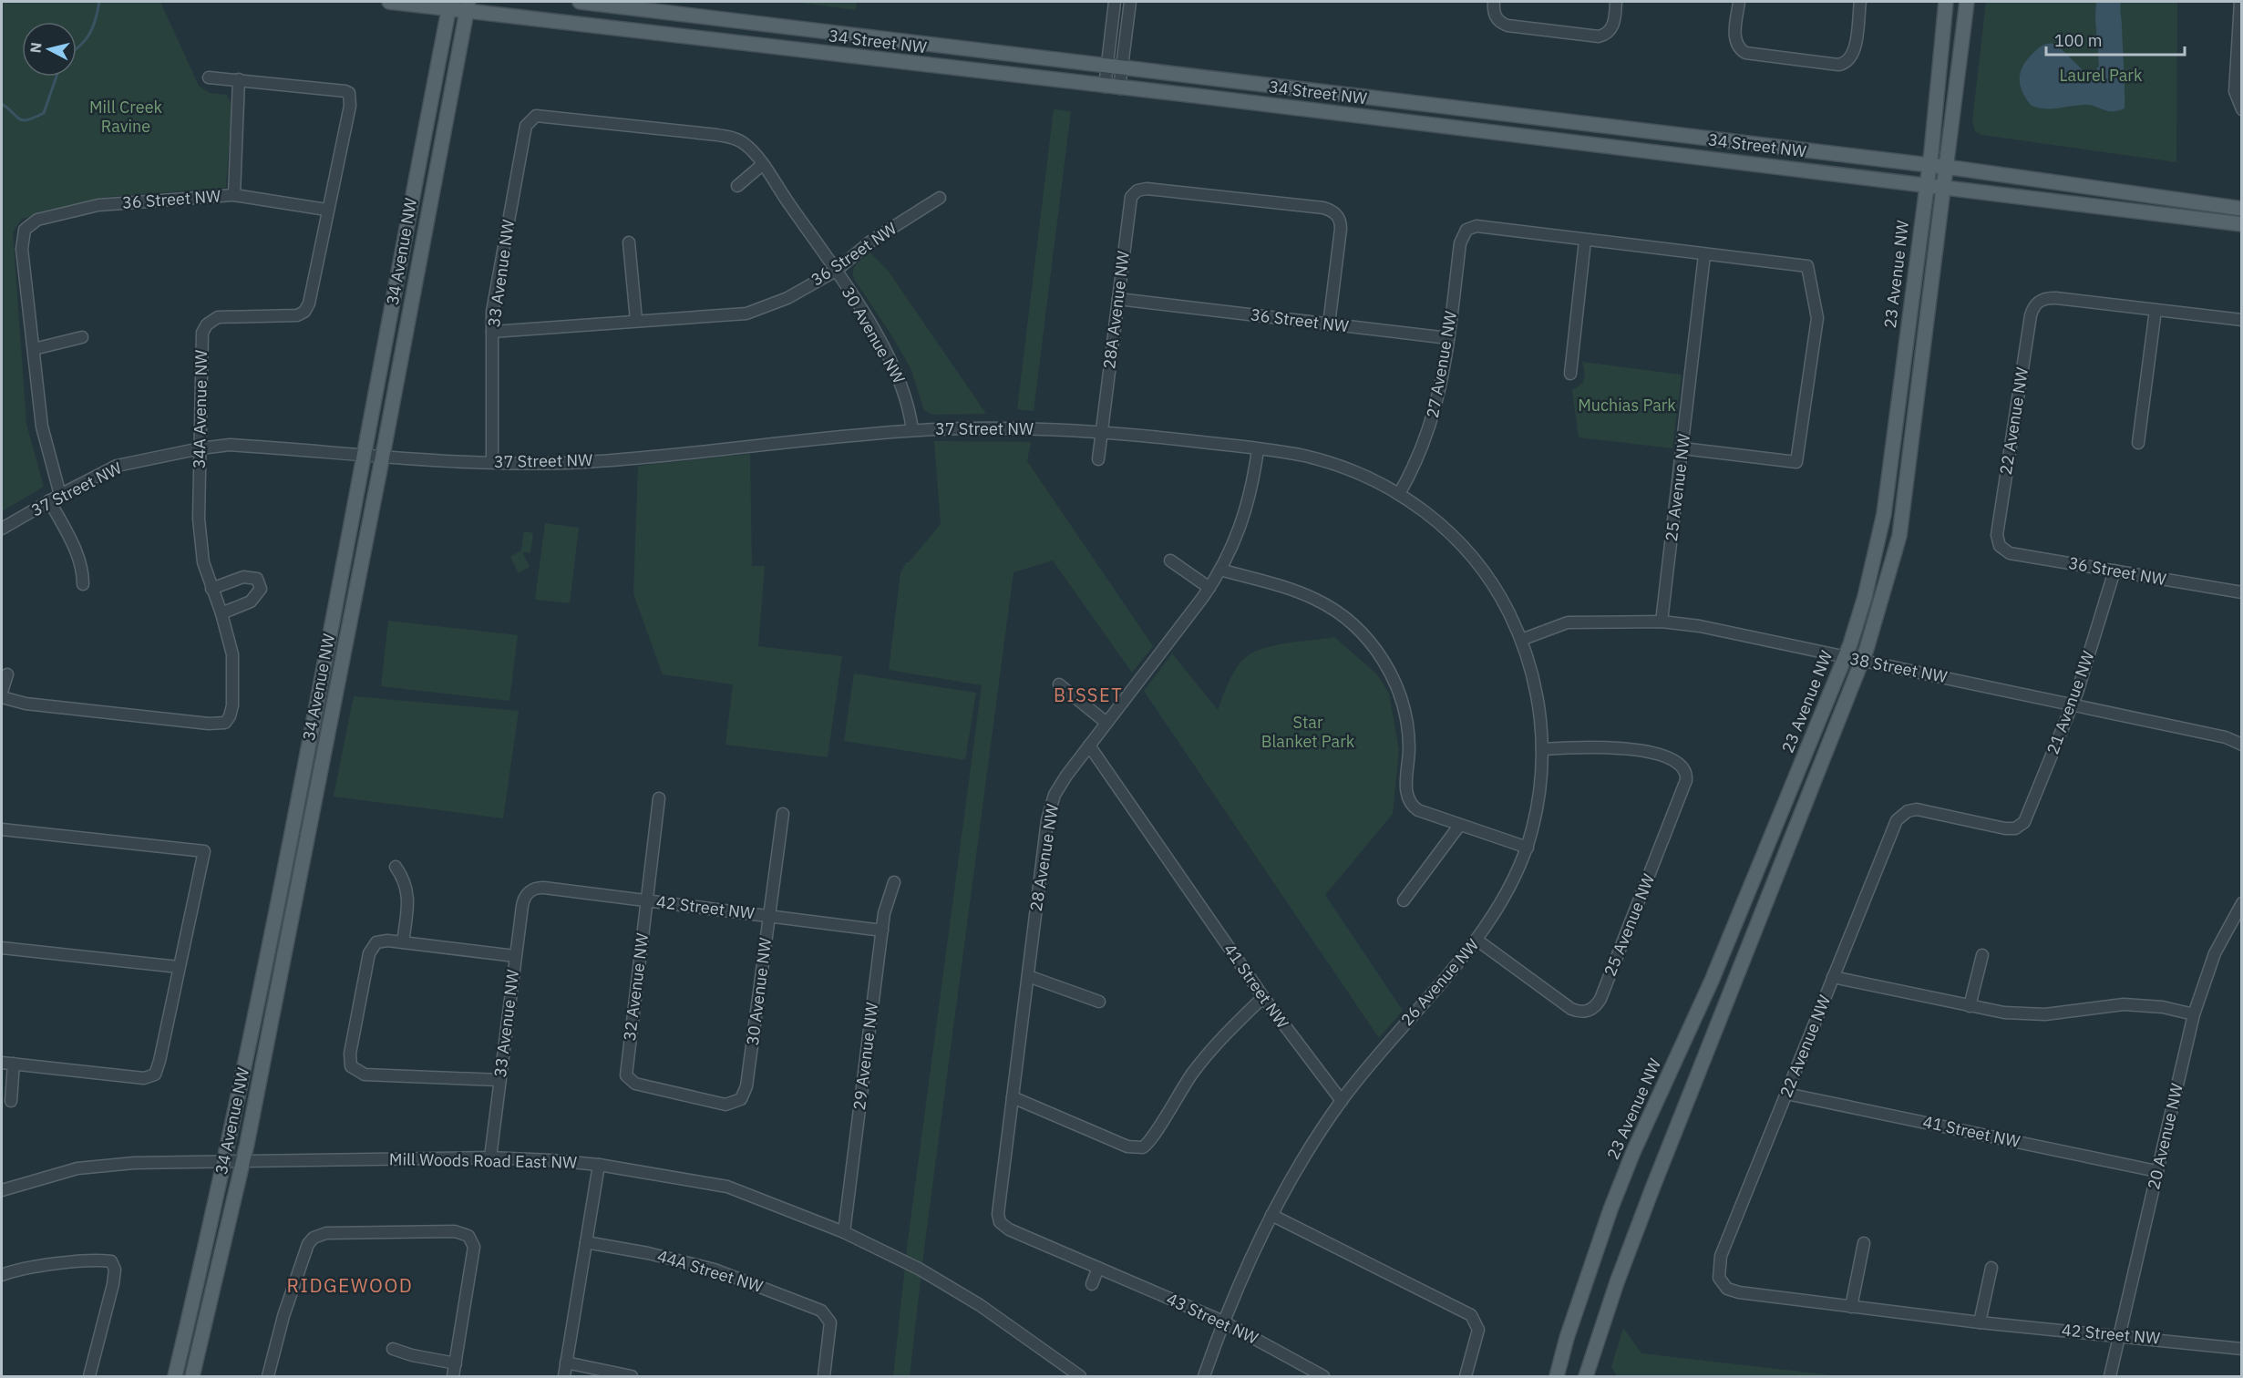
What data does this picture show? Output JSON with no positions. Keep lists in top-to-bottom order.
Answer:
{
  "streets": {
    "main road": ["34 Street NW", "34 Avenue NW", "23 Avenue NW"],
    "street": [
      "36 Street NW",
      "33 Avenue NW",
      "28A Avenue NW",
      "30 Avenue NW",
      "27 Avenue NW",
      "34A Avenue NW",
      "22 Avenue NW",
      "37 Street NW",
      "25 Avenue NW",
      "38 Street NW",
      "21 Avenue NW",
      "28 Avenue NW",
      "42 Street NW",
      "26 Avenue NW",
      "41 Street NW",
      "32 Avenue NW",
      "29 Avenue NW",
      "20 Avenue NW",
      "Mill Woods Road East NW",
      "44A Street NW",
      "43 Street NW"
    ]
  },
  "crossings": [
    ["34 Street NW", "34 Avenue NW"],
    ["34 Street NW", "23 Avenue NW"],
    ["36 Street NW", "33 Avenue NW"],
    ["36 Street NW", "28A Avenue NW"],
    ["36 Street NW", "30 Avenue NW"],
    ["36 Street NW", "27 Avenue NW"],
    ["36 Street NW", "34A Avenue NW"],
    ["36 Street NW", "22 Avenue NW"],
    ["36 Street NW", "21 Avenue NW"],
    ["34 Avenue NW", "37 Street NW"],
    ["34 Avenue NW", "Mill Woods Road East NW"],
    ["33 Avenue NW", "30 Avenue NW"],
    ["33 Avenue NW", "37 Street NW"],
    ["33 Avenue NW", "42 Street NW"],
    ["33 Avenue NW", "Mill Woods Road East NW"],
    ["23 Avenue NW", "38 Street NW"],
    ["28A Avenue NW", "37 Street NW"],
    ["30 Avenue NW", "37 Street NW"],
    ["30 Avenue NW", "42 Street NW"],
    ["30 Avenue NW", "32 Avenue NW"],
    ["27 Avenue NW", "37 Street NW"],
    ["34A Avenue NW", "37 Street NW"],
    ["22 Avenue NW", "21 Avenue NW"],
    ["22 Avenue NW", "42 Street NW"],
    ["22 Avenue NW", "41 Street NW"],
    ["37 Street NW", "28 Avenue NW"],
    ["37 Street NW", "26 Avenue NW"],
    ["25 Avenue NW", "38 Street NW"],
    ["25 Avenue NW", "26 Avenue NW"],
    ["38 Street NW", "21 Avenue NW"],
    ["38 Street NW", "26 Avenue NW"],
    ["28 Avenue NW", "41 Street NW"],
    ["28 Avenue NW", "43 Street NW"],
    ["42 Street NW", "32 Avenue NW"],
    ["42 Street NW", "29 Avenue NW"],
    ["42 Street NW", "20 Avenue NW"],
    ["26 Avenue NW", "41 Street NW"],
    ["26 Avenue NW", "43 Street NW"],
    ["41 Street NW", "20 Avenue NW"],
    ["29 Avenue NW", "Mill Woods Road East NW"]
  ],
  "districts": ["BISSET", "RIDGEWOOD"],
  "parks": [
    "Laurel Park",
    "Mill Creek Ravine",
    "Muchias Park",
    "Star Blanket Park"
  ],
  "scale_bar": "100 m",
  "north": "left"
}
